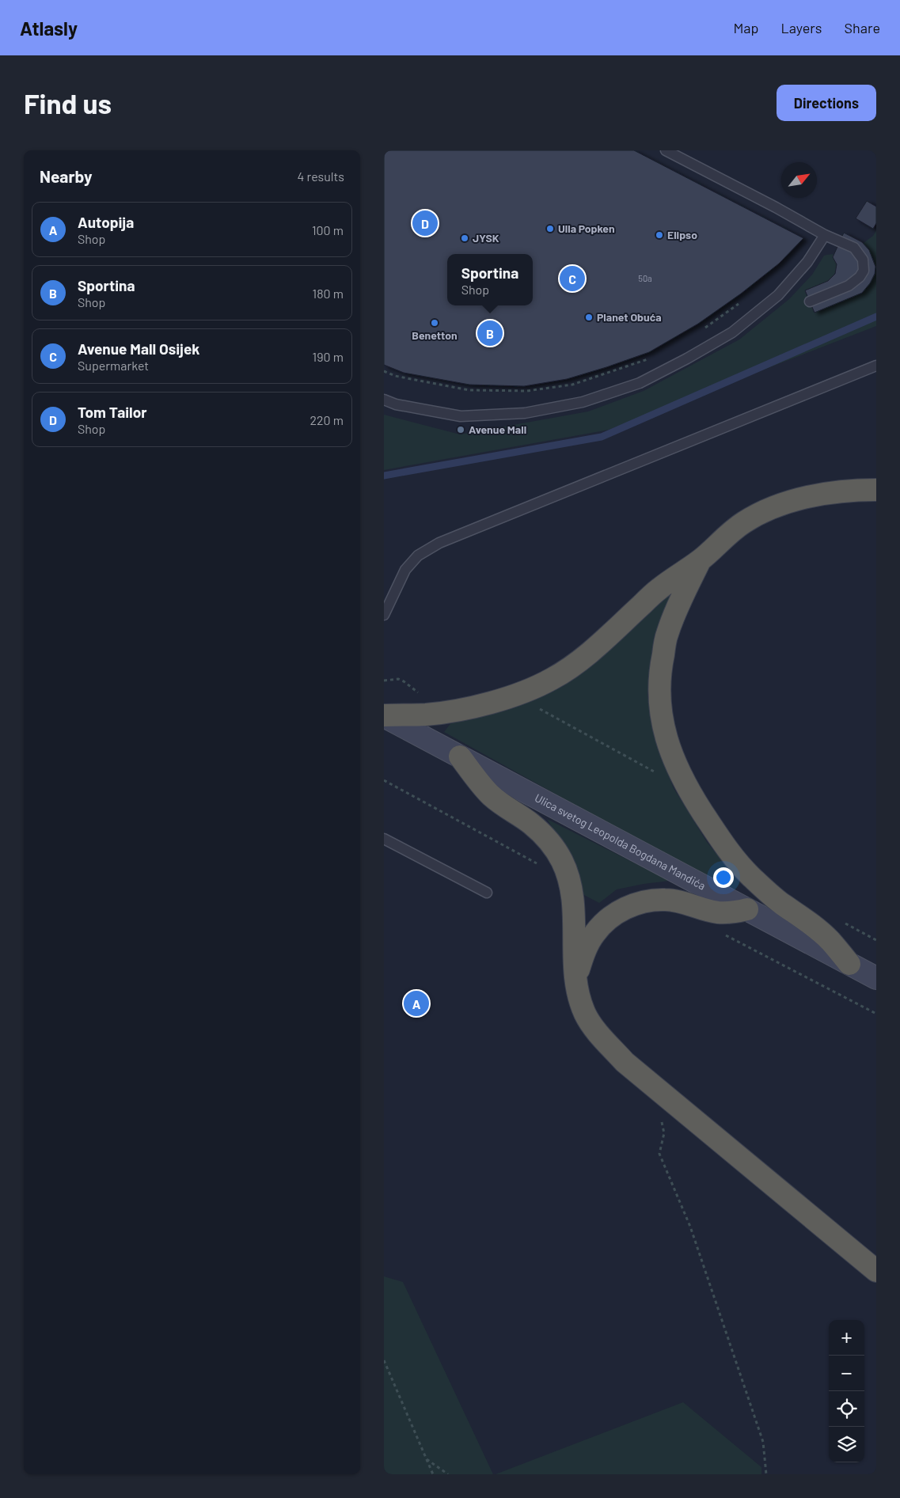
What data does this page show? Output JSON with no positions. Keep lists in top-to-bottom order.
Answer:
{
  "streets": {
    "main road": ["Ulica svetog Leopolda Bogdana Mandića"]
  },
  "places": [
    "Ulla Popken",
    "Elipso",
    "JYSK",
    "Planet Obuća",
    "Benetton",
    "Avenue Mall"
  ],
  "house_numbers": ["50a"],
  "north": "top right",
  "page": {
    "header": "Atlasly",
    "nav": ["Map", "Layers", "Share"],
    "buttons": "Directions",
    "title": "Find us",
    "heading": ["Nearby", "4 results"],
    "list": [
      {
        "mark": "A",
        "name": "Autopija",
        "note": "Shop",
        "value": "100 m"
      },
      {
        "mark": "B",
        "name": "Sportina",
        "note": "Shop",
        "value": "180 m"
      },
      {
        "mark": "C",
        "name": "Avenue Mall Osijek",
        "note": "Supermarket",
        "value": "190 m"
      },
      {
        "mark": "D",
        "name": "Tom Tailor",
        "note": "Shop",
        "value": "220 m"
      }
    ],
    "pins": [
      "D",
      "C",
      "B",
      "A"
    ],
    "popup": ["Sportina", "Shop"],
    "map_buttons": ["+", "−"]
  }
}
